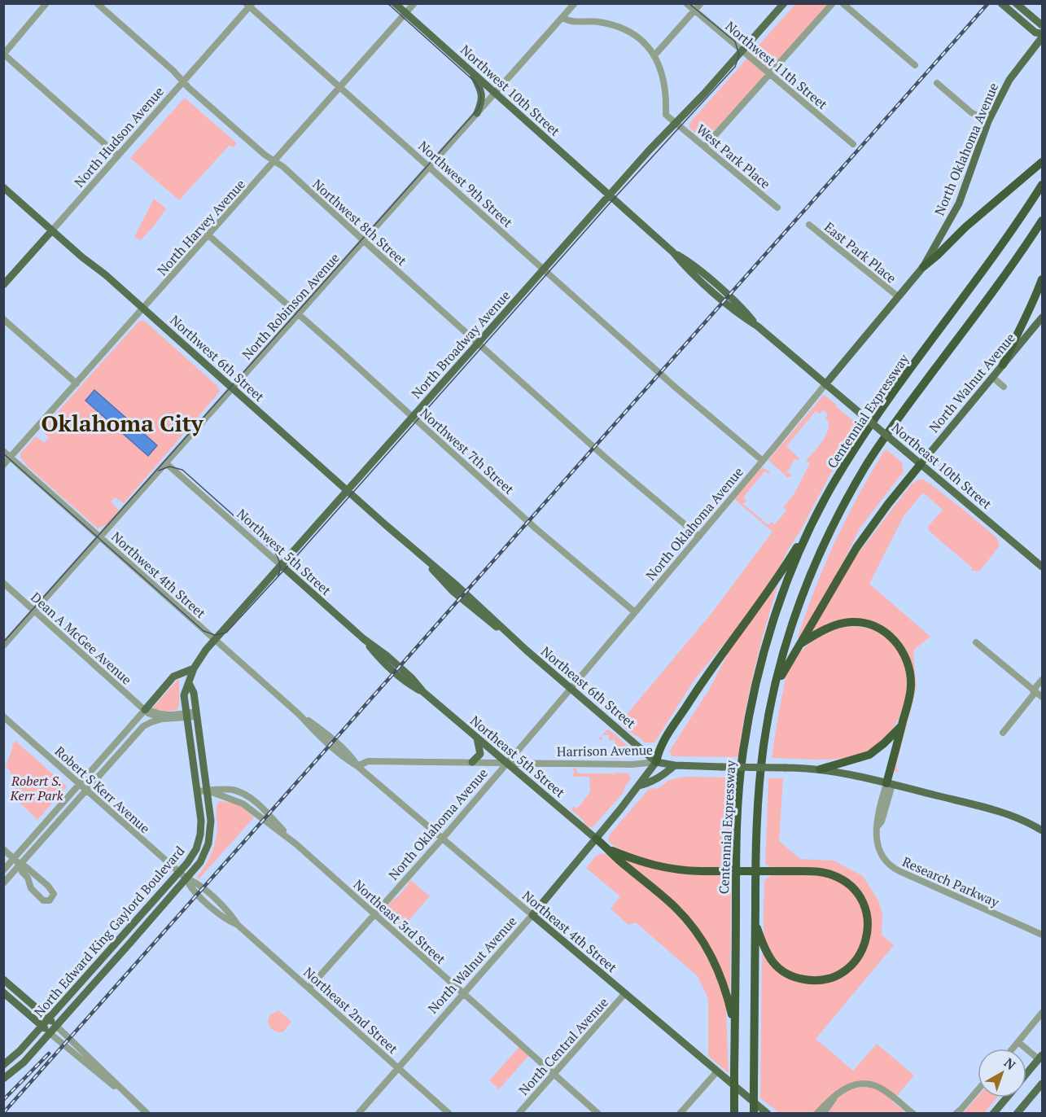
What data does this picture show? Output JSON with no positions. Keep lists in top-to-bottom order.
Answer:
{
  "streets": {
    "highway": ["Centennial Expressway"],
    "main road": [
      "Northwest 10th Street",
      "North Hudson Avenue",
      "North Oklahoma Avenue",
      "North Broadway Avenue",
      "Northwest 6th Street",
      "North Walnut Avenue",
      "Northeast 10th Street",
      "Northwest 5th Street",
      "Northeast 6th Street",
      "Harrison Avenue",
      "Northeast 5th Street",
      "North Edward King Gaylord Boulevard",
      "Northeast 4th Street"
    ],
    "street": [
      "Northwest 11th Street",
      "West Park Place",
      "Northwest 9th Street",
      "Northwest 8th Street",
      "North Harvey Avenue",
      "East Park Place",
      "North Robinson Avenue",
      "Northwest 7th Street",
      "Northwest 4th Street",
      "Dean A McGee Avenue",
      "Robert S Kerr Avenue",
      "Research Parkway",
      "Northeast 3rd Street",
      "Northeast 2nd Street",
      "North Central Avenue"
    ]
  },
  "crossings": [
    ["Northwest 11th Street", "North Broadway Avenue"],
    ["Northwest 10th Street", "North Harvey Avenue"],
    ["Northwest 10th Street", "North Robinson Avenue"],
    ["Northwest 10th Street", "North Broadway Avenue"],
    ["Northwest 10th Street", "Northeast 10th Street"],
    ["North Hudson Avenue", "Northwest 9th Street"],
    ["North Hudson Avenue", "Northwest 8th Street"],
    ["North Hudson Avenue", "Northwest 6th Street"],
    ["North Oklahoma Avenue", "Northwest 9th Street"],
    ["North Oklahoma Avenue", "Northwest 8th Street"],
    ["North Oklahoma Avenue", "East Park Place"],
    ["North Oklahoma Avenue", "Northwest 7th Street"],
    ["North Oklahoma Avenue", "Northeast 10th Street"],
    ["North Oklahoma Avenue", "Northeast 6th Street"],
    ["North Oklahoma Avenue", "Harrison Avenue"],
    ["North Oklahoma Avenue", "Northeast 5th Street"],
    ["North Oklahoma Avenue", "Northeast 3rd Street"],
    ["North Oklahoma Avenue", "Northeast 4th Street"],
    ["North Oklahoma Avenue", "Northeast 2nd Street"],
    ["West Park Place", "North Broadway Avenue"],
    ["Northwest 9th Street", "North Harvey Avenue"],
    ["Northwest 9th Street", "North Robinson Avenue"],
    ["Northwest 9th Street", "North Broadway Avenue"],
    ["Northwest 8th Street", "North Harvey Avenue"],
    ["Northwest 8th Street", "North Robinson Avenue"],
    ["Northwest 8th Street", "North Broadway Avenue"],
    ["North Harvey Avenue", "Northwest 6th Street"],
    ["North Harvey Avenue", "Northwest 7th Street"],
    ["North Harvey Avenue", "Northwest 4th Street"],
    ["North Robinson Avenue", "Northwest 6th Street"],
    ["North Robinson Avenue", "Northwest 7th Street"],
    ["North Robinson Avenue", "Northwest 5th Street"],
    ["North Robinson Avenue", "Northwest 4th Street"],
    ["North Robinson Avenue", "Dean A McGee Avenue"],
    ["North Broadway Avenue", "Northwest 6th Street"],
    ["North Broadway Avenue", "Northwest 7th Street"],
    ["North Broadway Avenue", "Northeast 10th Street"],
    ["North Broadway Avenue", "Northwest 5th Street"],
    ["North Broadway Avenue", "Northwest 4th Street"],
    ["North Broadway Avenue", "North Edward King Gaylord Boulevard"],
    ["Northwest 6th Street", "Northeast 6th Street"],
    ["North Walnut Avenue", "Northeast 10th Street"],
    ["North Walnut Avenue", "Northeast 6th Street"],
    ["North Walnut Avenue", "Harrison Avenue"],
    ["North Walnut Avenue", "Northeast 5th Street"],
    ["North Walnut Avenue", "Northeast 3rd Street"],
    ["North Walnut Avenue", "Northeast 4th Street"],
    ["North Walnut Avenue", "Northeast 2nd Street"],
    ["Northwest 5th Street", "Northeast 5th Street"],
    ["Northwest 4th Street", "Harrison Avenue"],
    ["Northwest 4th Street", "Northeast 4th Street"],
    ["Dean A McGee Avenue", "North Edward King Gaylord Boulevard"],
    ["Northeast 6th Street", "Harrison Avenue"],
    ["Harrison Avenue", "Northeast 5th Street"],
    ["Harrison Avenue", "Research Parkway"],
    ["Harrison Avenue", "Northeast 4th Street"],
    ["Robert S Kerr Avenue", "North Edward King Gaylord Boulevard"],
    ["Robert S Kerr Avenue", "Northeast 2nd Street"],
    ["Northeast 3rd Street", "North Edward King Gaylord Boulevard"],
    ["Northeast 3rd Street", "North Central Avenue"],
    ["North Edward King Gaylord Boulevard", "Northeast 2nd Street"],
    ["Northeast 4th Street", "North Central Avenue"]
  ],
  "districts": ["Oklahoma City"],
  "parks": ["Robert S. Kerr Park"],
  "north": "top right"
}
